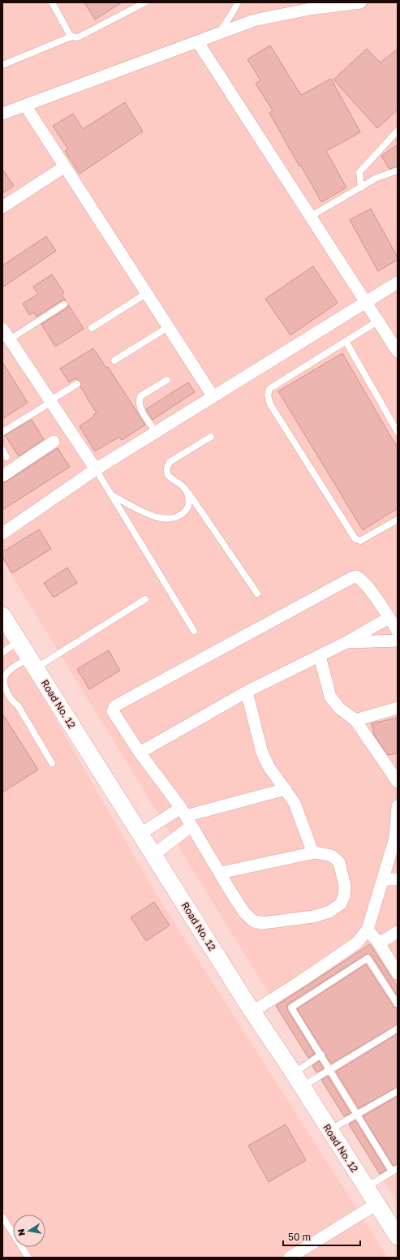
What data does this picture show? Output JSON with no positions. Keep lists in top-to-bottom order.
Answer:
{
  "streets": {
    "street": ["Road No. 12"]
  },
  "scale_bar": "50 m",
  "north": "left"
}
